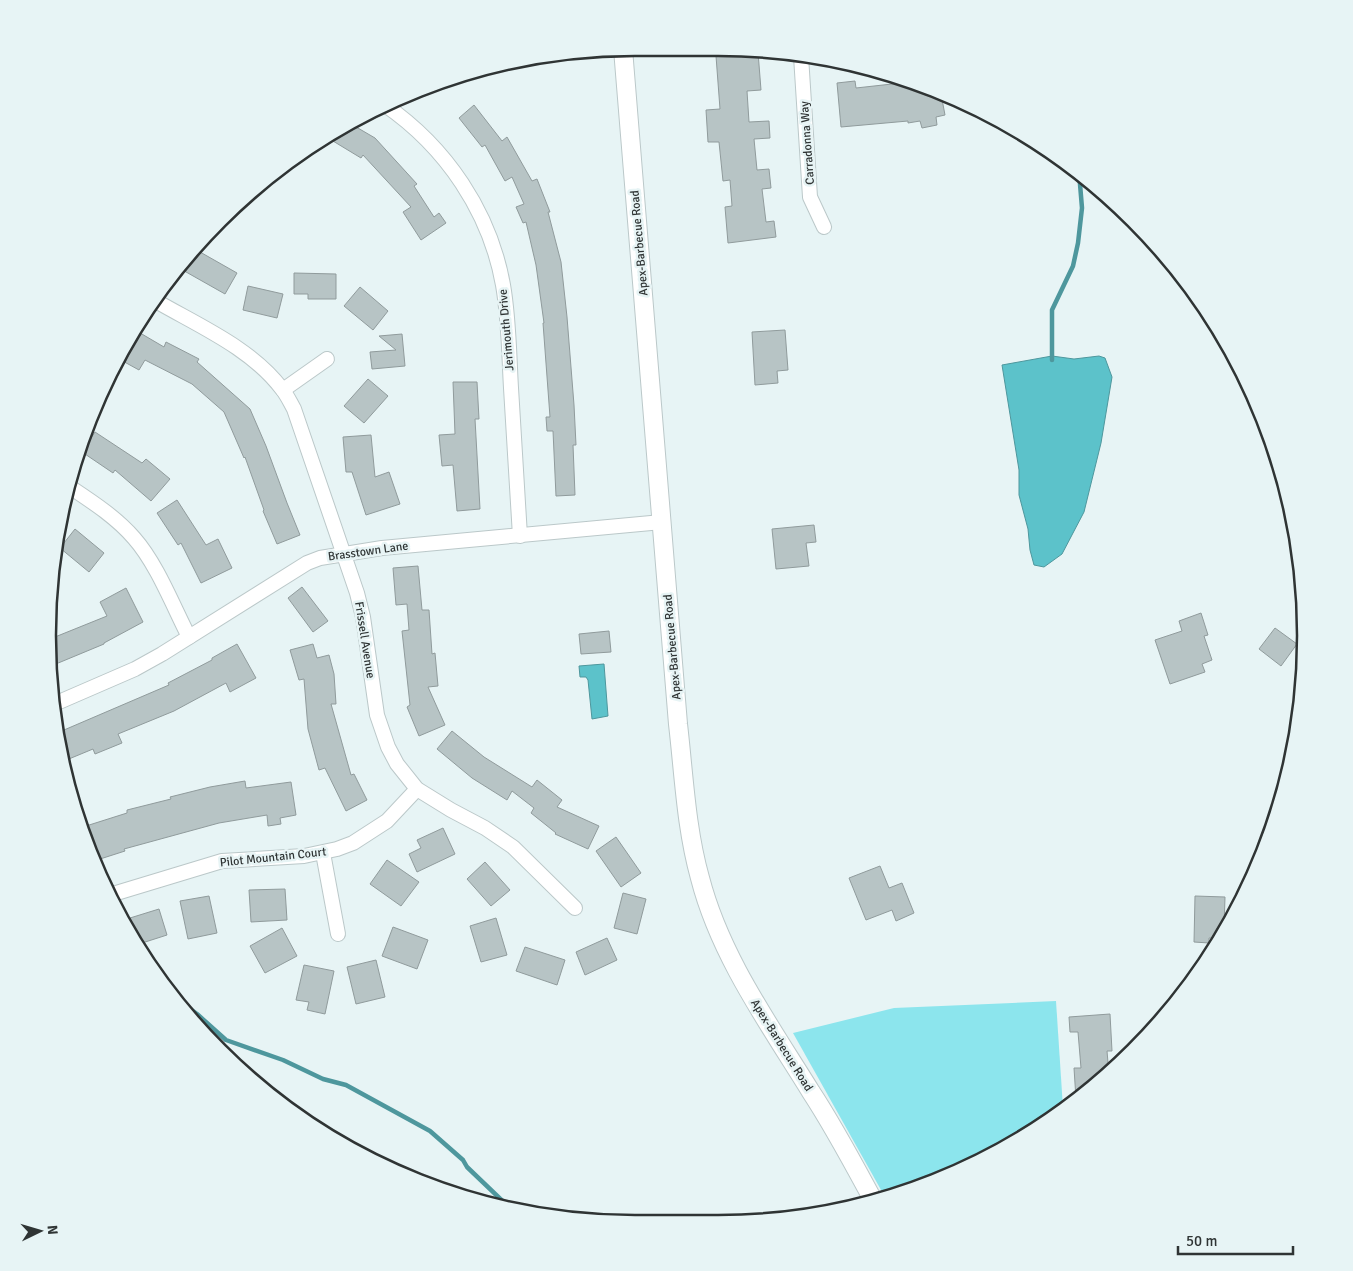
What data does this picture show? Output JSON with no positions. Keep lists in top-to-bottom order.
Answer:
{
  "streets": {
    "street": [
      "Carradonna Way",
      "Apex-Barbecue Road",
      "Jerimouth Drive",
      "Brasstown Lane",
      "Frissell Avenue",
      "Pilot Mountain Court"
    ]
  },
  "crossings": [
    ["Apex-Barbecue Road", "Brasstown Lane"],
    ["Jerimouth Drive", "Brasstown Lane"],
    ["Brasstown Lane", "Frissell Avenue"],
    ["Frissell Avenue", "Pilot Mountain Court"]
  ],
  "scale_bar": "50 m",
  "north": "right"
}
